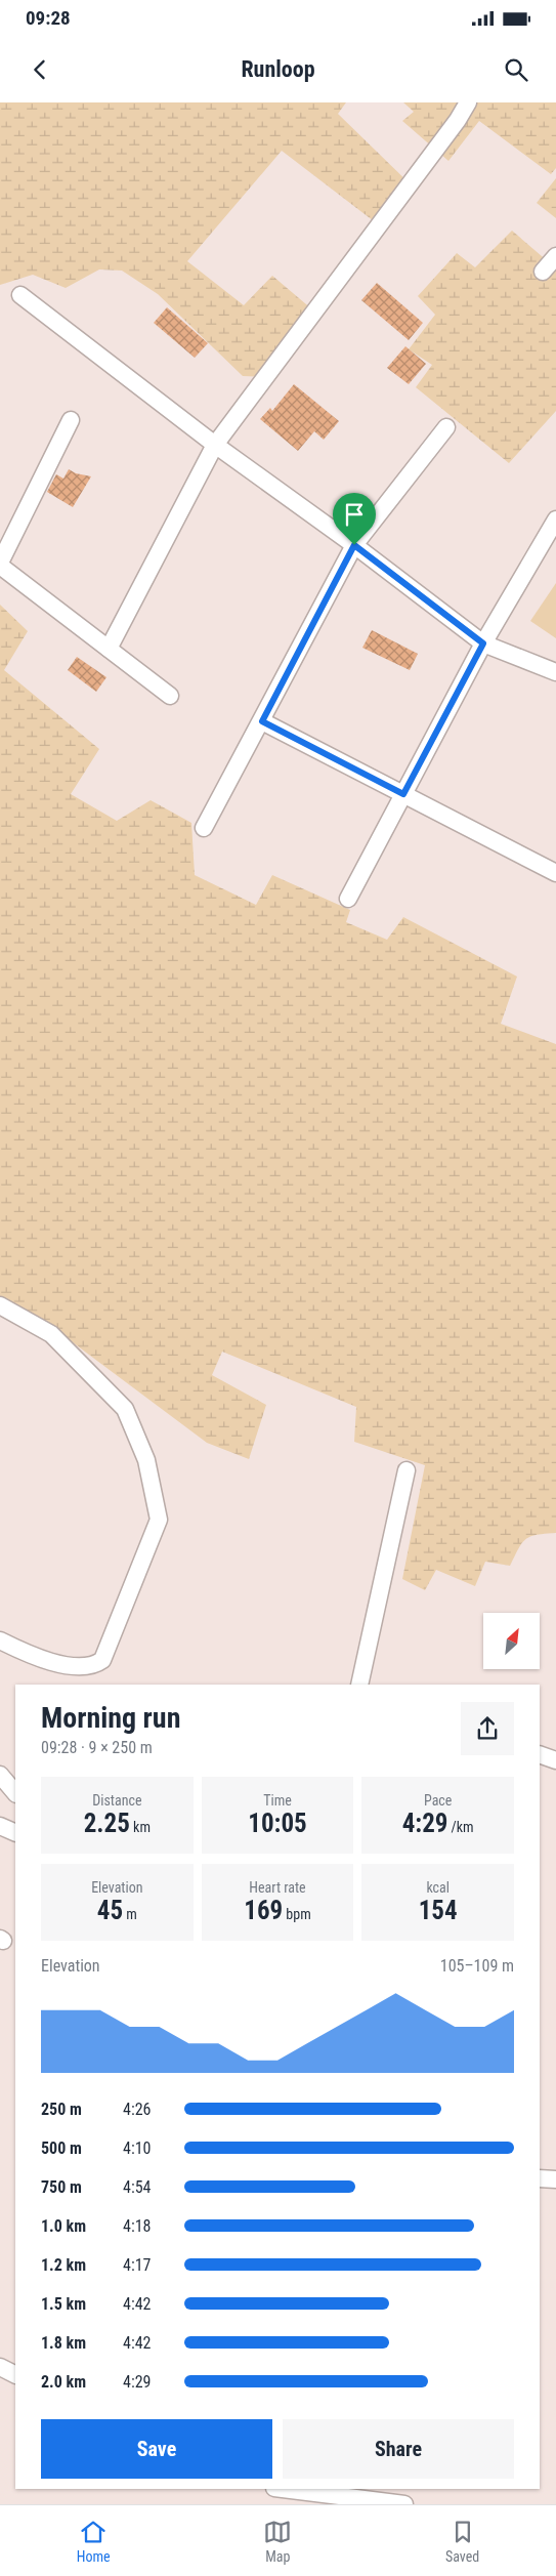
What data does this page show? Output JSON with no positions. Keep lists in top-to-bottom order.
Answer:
{
  "north": "top right",
  "page": {
    "status": "09:28",
    "header": "Runloop",
    "heading": ["Morning run", "09:28 · 9 × 250 m"],
    "stats": [
      ["Distance", "2.25 km"],
      ["Time", "10:05"],
      ["Pace", "4:29 /km"],
      ["Elevation", "45 m"],
      ["Heart rate", "169 bpm"],
      ["kcal", "154"]
    ],
    "chart": ["Elevation", "105–109 m"],
    "list": [
      {
        "name": "250 m",
        "note": "4:26"
      },
      {
        "name": "500 m",
        "note": "4:10"
      },
      {
        "name": "750 m",
        "note": "4:54"
      },
      {
        "name": "1.0 km",
        "note": "4:18"
      },
      {
        "name": "1.2 km",
        "note": "4:17"
      },
      {
        "name": "1.5 km",
        "note": "4:42"
      },
      {
        "name": "1.8 km",
        "note": "4:42"
      },
      {
        "name": "2.0 km",
        "note": "4:29"
      }
    ],
    "buttons": ["Save", "Share"],
    "tabs": ["Home", "Map", "Saved"]
  }
}
